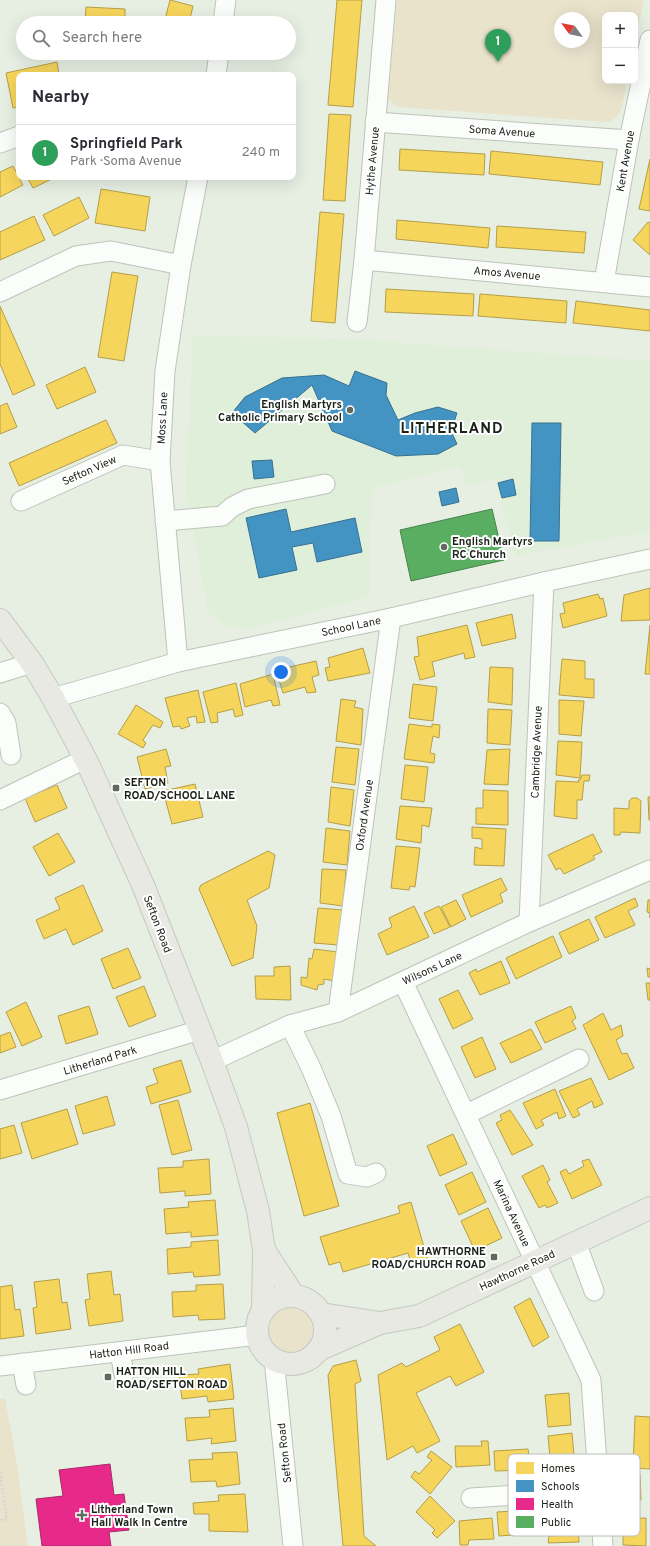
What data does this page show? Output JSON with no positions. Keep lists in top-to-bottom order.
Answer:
{
  "streets": {
    "main road": ["Sefton Road", "Hawthorne Road"],
    "street": [
      "Soma Avenue",
      "Hythe Avenue",
      "Kent Avenue",
      "Amos Avenue",
      "Moss Lane",
      "Sefton View",
      "School Lane",
      "Cambridge Avenue",
      "Oxford Avenue",
      "Wilsons Lane",
      "Litherland Park",
      "Marina Avenue",
      "Hatton Hill Road"
    ]
  },
  "crossings": [
    ["Soma Avenue", "Hythe Avenue"],
    ["Soma Avenue", "Kent Avenue"],
    ["Hythe Avenue", "Amos Avenue"],
    ["Kent Avenue", "Amos Avenue"],
    ["Moss Lane", "Sefton View"],
    ["Moss Lane", "School Lane"],
    ["School Lane", "Cambridge Avenue"],
    ["School Lane", "Oxford Avenue"],
    ["School Lane", "Sefton Road"],
    ["Cambridge Avenue", "Wilsons Lane"],
    ["Oxford Avenue", "Wilsons Lane"],
    ["Sefton Road", "Wilsons Lane"],
    ["Sefton Road", "Litherland Park"],
    ["Sefton Road", "Hawthorne Road"],
    ["Sefton Road", "Hatton Hill Road"],
    ["Wilsons Lane", "Marina Avenue"],
    ["Marina Avenue", "Hawthorne Road"],
    ["Hawthorne Road", "Hatton Hill Road"]
  ],
  "districts": ["LITHERLAND"],
  "places": {
    "other": ["English Martyrs Catholic Primary School", "English Martyrs RC Church"],
    "transit": ["SEFTON ROAD/SCHOOL LANE", "HAWTHORNE ROAD/CHURCH ROAD", "HATTON HILL ROAD/SEFTON ROAD"],
    "health": ["Litherland Town Hall Walk In Centre"]
  },
  "legend": [
    "Homes",
    "Schools",
    "Health",
    "Public"
  ],
  "north": "top left",
  "page": {
    "map_buttons": ["+", "−"],
    "search": "Search here",
    "pins": "1",
    "heading": "Nearby",
    "list": [
      {
        "mark": "1",
        "name": "Springfield Park",
        "note": "Park · Soma Avenue",
        "value": "240 m"
      }
    ]
  }
}
